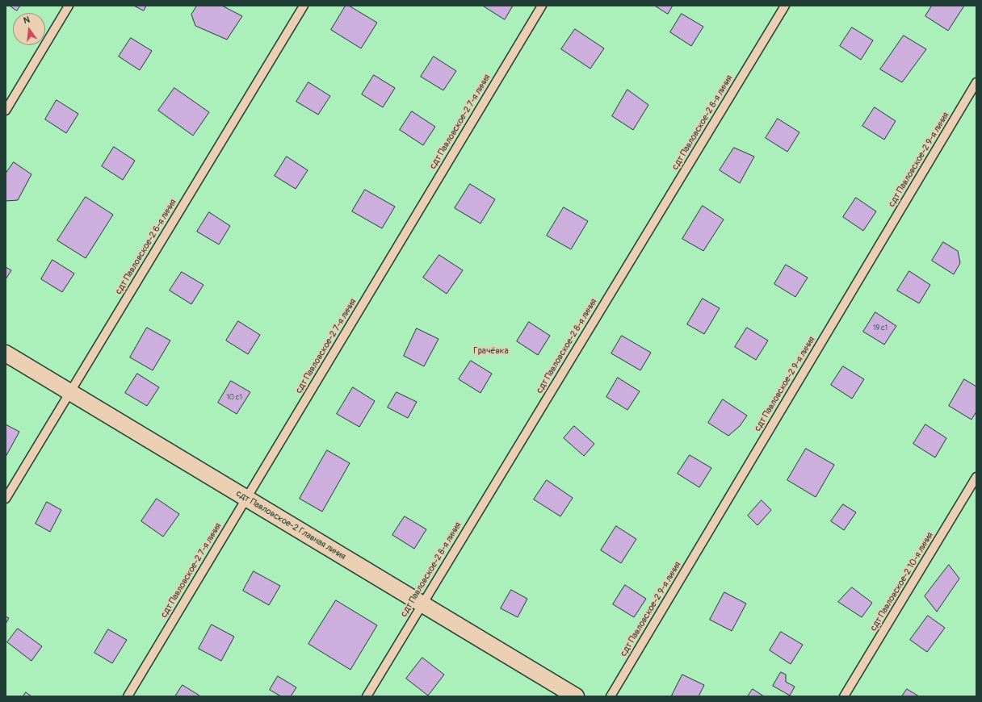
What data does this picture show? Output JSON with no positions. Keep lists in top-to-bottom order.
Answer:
{
  "streets": {
    "street": ["сдт Павловское-2 Главная линия"],
    "lane": [
      "сдт Павловское-2 7-я линия",
      "сдт Павловское-2 8-я линия",
      "сдт Павловское-2 9-я линия",
      "сдт Павловское-2 6-я линия",
      "сдт Павловское-2 10-я линия"
    ]
  },
  "crossings": [
    ["сдт Павловское-2 7-я линия", "сдт Павловское-2 Главная линия"],
    ["сдт Павловское-2 8-я линия", "сдт Павловское-2 Главная линия"],
    ["сдт Павловское-2 6-я линия", "сдт Павловское-2 Главная линия"]
  ],
  "parks": ["Грачёвка"],
  "house_numbers": ["19 с1", "10 с1"],
  "north": "top"
}
